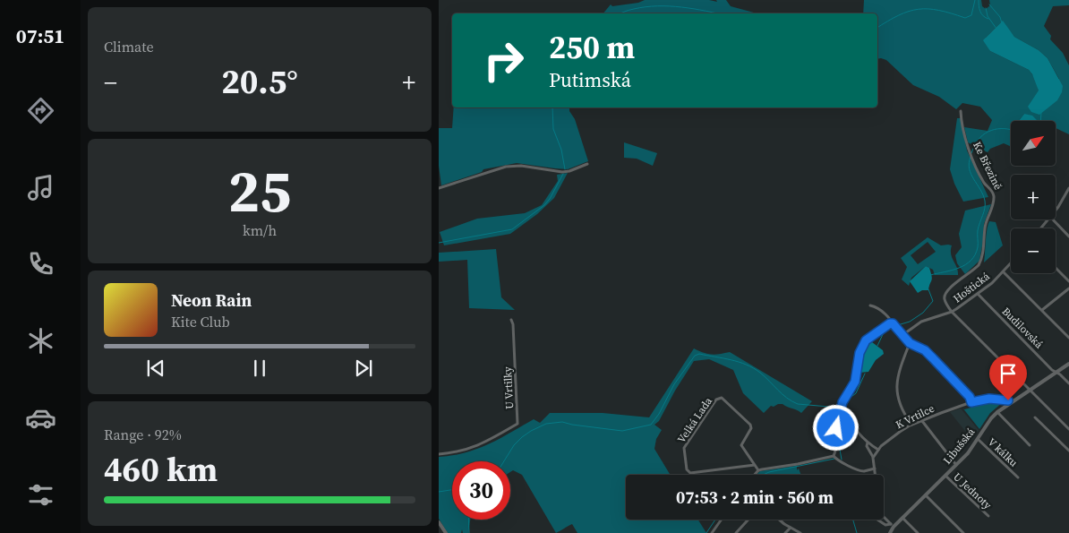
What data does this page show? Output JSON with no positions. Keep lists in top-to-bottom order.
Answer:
{
  "streets": {
    "street": [
      "Ke Březině",
      "Hoštická",
      "Budilovská",
      "U Vrtilky",
      "K Vrtilce",
      "Velká Lada",
      "Libušská",
      "V kálku",
      "U Jednoty"
    ]
  },
  "crossings": [
    ["Ke Březině", "Hoštická"],
    ["Hoštická", "Budilovská"],
    ["Budilovská", "Libušská"],
    ["K Vrtilce", "Libušská"],
    ["Libušská", "V kálku"],
    ["Libušská", "U Jednoty"]
  ],
  "north": "top right",
  "page": {
    "tabs": "07:51",
    "tile": [
      "Climate",
      ["25", "km/h"],
      ["Range · 92%", "460 km"]
    ],
    "turn": ["250 m", "Putimská"],
    "heat": ["−", "20.5°", "+"],
    "map_buttons": ["+", "−"],
    "song": ["Neon Rain", "Kite Club"],
    "limit": "30",
    "trip": "07:53 · 2 min · 560 m"
  }
}
